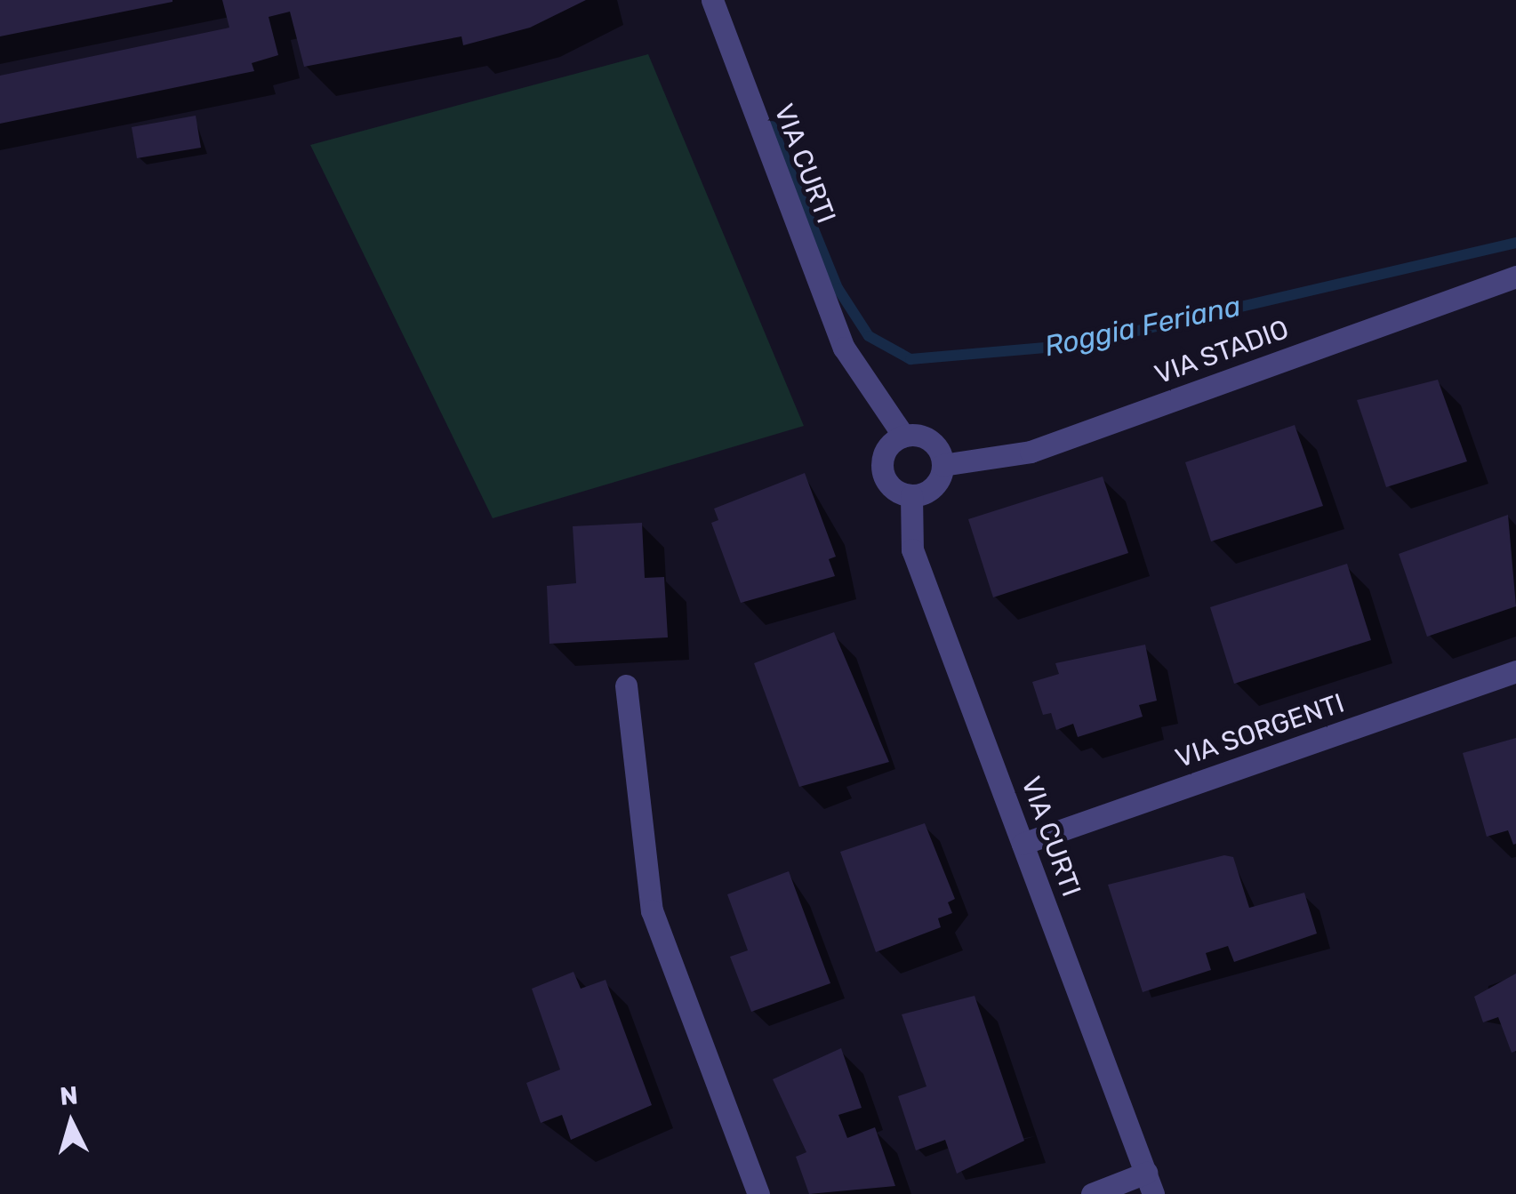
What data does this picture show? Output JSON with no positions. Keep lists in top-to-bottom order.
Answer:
{
  "streets": {
    "street": ["VIA CURTI", "VIA STADIO", "VIA SORGENTI"]
  },
  "crossings": [
    ["VIA CURTI", "VIA STADIO"],
    ["VIA CURTI", "VIA SORGENTI"]
  ],
  "water": ["Roggia Feriana"],
  "north": "top"
}
